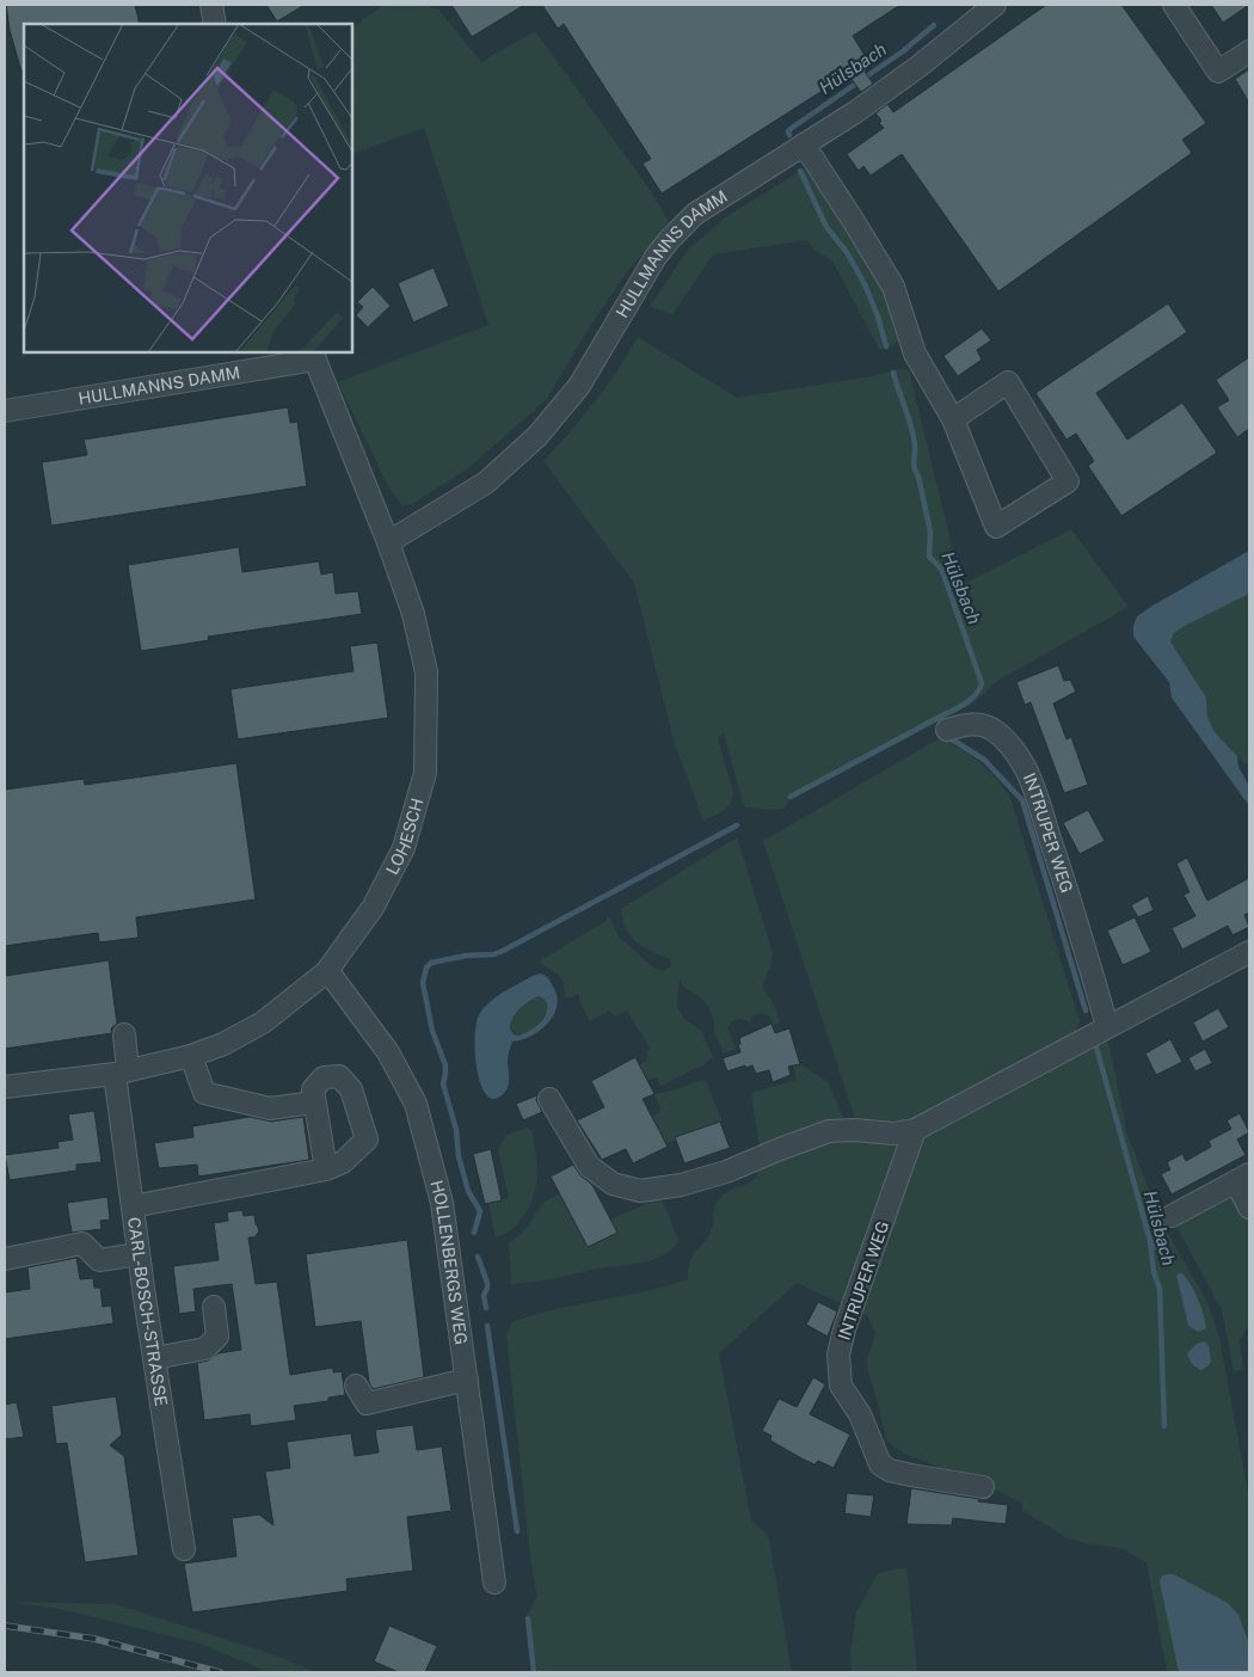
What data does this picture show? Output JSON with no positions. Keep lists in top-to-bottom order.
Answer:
{
  "streets": {
    "street": [
      "HULLMANNS DAMM",
      "INTRUPER WEG",
      "LOHESCH",
      "HOLLENBERGS WEG",
      "CARL-BOSCH-STRASSE"
    ]
  },
  "crossings": [
    ["HULLMANNS DAMM", "LOHESCH"],
    ["LOHESCH", "HOLLENBERGS WEG"],
    ["LOHESCH", "CARL-BOSCH-STRASSE"]
  ],
  "water": ["Hülsbach"]
}
